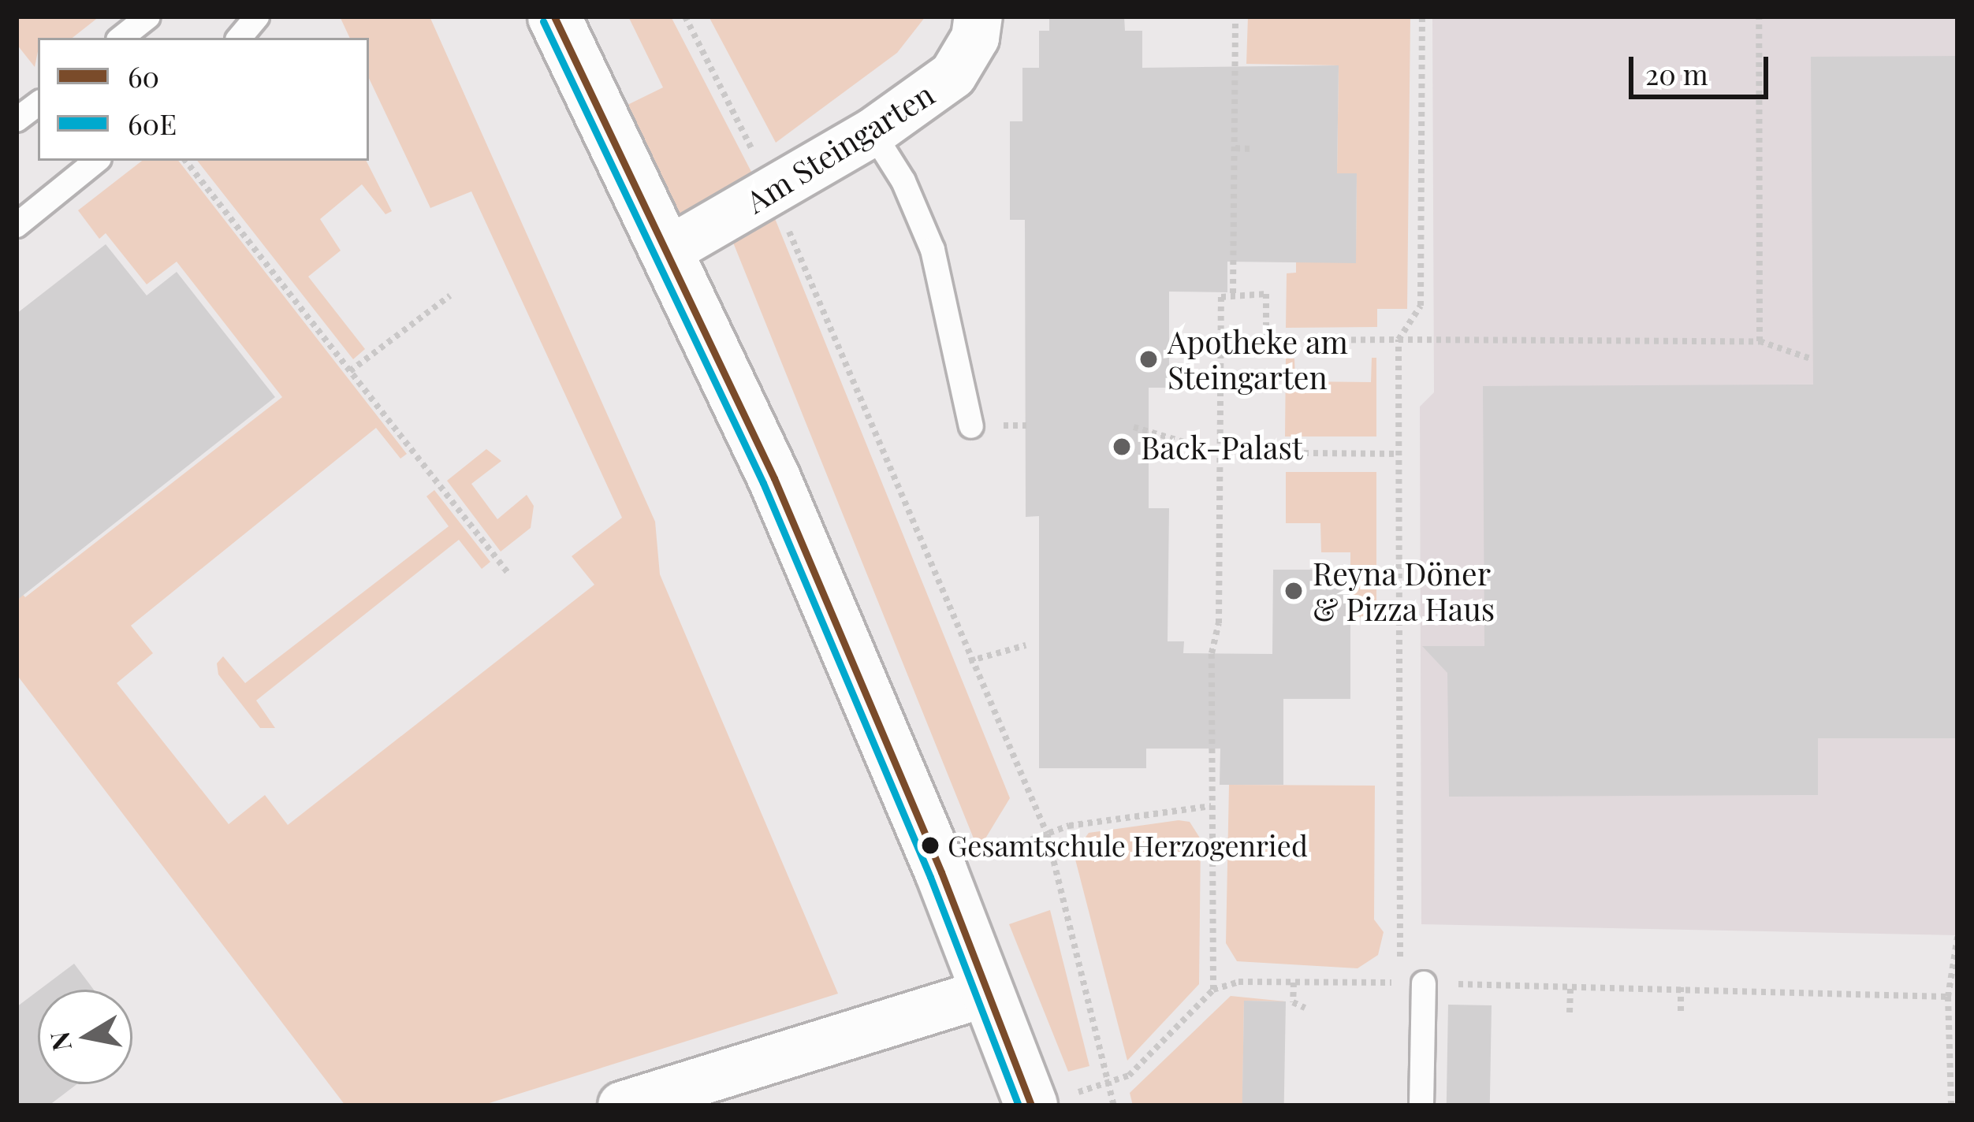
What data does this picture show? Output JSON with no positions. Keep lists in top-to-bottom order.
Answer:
{
  "streets": {
    "street": ["Am Steingarten"]
  },
  "places": [
    "Apotheke am Steingarten",
    "Back-Palast",
    "Reyna Döner & Pizza Haus",
    "Gesamtschule Herzogenried"
  ],
  "lines": ["transit line 60", "transit line 60E"],
  "legend": ["60", "60E"],
  "scale_bar": "20 m",
  "north": "left"
}
